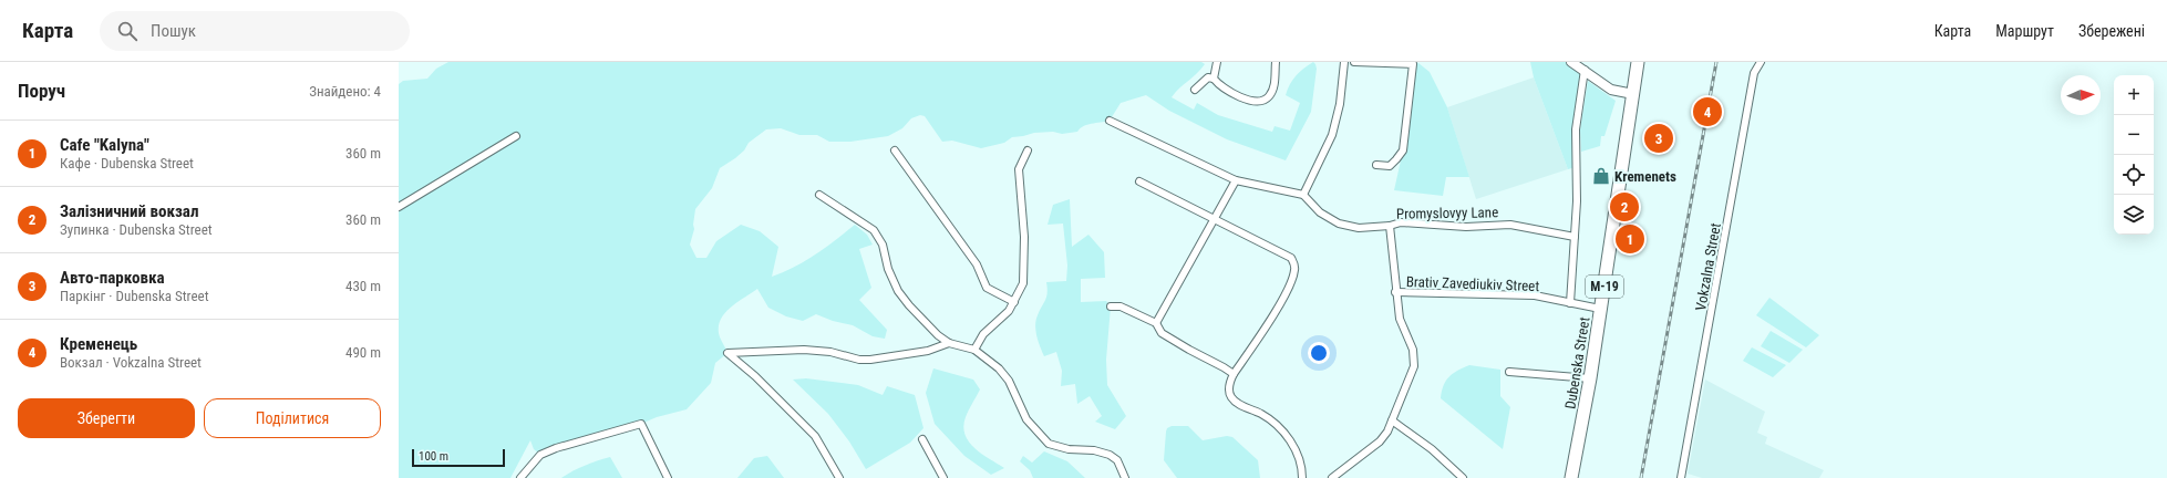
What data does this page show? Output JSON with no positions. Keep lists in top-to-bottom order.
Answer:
{
  "streets": {
    "highway": ["М-19", "Dubenska Street"],
    "street": ["Promyslovyy Lane", "Vokzalna Street", "Brativ Zavediukiv Street"]
  },
  "crossings": [
    ["Brativ Zavediukiv Street", "Dubenska Street"],
    ["М-19", "Dubenska Street"]
  ],
  "places": {
    "shop": ["Kremenets"]
  },
  "scale_bar": "100 m",
  "north": "right",
  "page": {
    "header": "Карта",
    "search": "Пошук",
    "nav": ["Карта", "Маршрут", "Збережені"],
    "heading": ["Поруч", "Знайдено: 4"],
    "map_buttons": ["+", "−"],
    "pins": [
      "4",
      "3",
      "2",
      "1"
    ],
    "list": [
      {
        "mark": "1",
        "name": "Cafe \"Kalyna\"",
        "note": "Кафе · Dubenska Street",
        "value": "360 m"
      },
      {
        "mark": "2",
        "name": "Залізничний вокзал",
        "note": "Зупинка · Dubenska Street",
        "value": "360 m"
      },
      {
        "mark": "3",
        "name": "Авто-парковка",
        "note": "Паркінг · Dubenska Street",
        "value": "430 m"
      },
      {
        "mark": "4",
        "name": "Кременець",
        "note": "Вокзал · Vokzalna Street",
        "value": "490 m"
      }
    ],
    "buttons": ["Зберегти", "Поділитися"],
    "scale": "100 m"
  }
}
